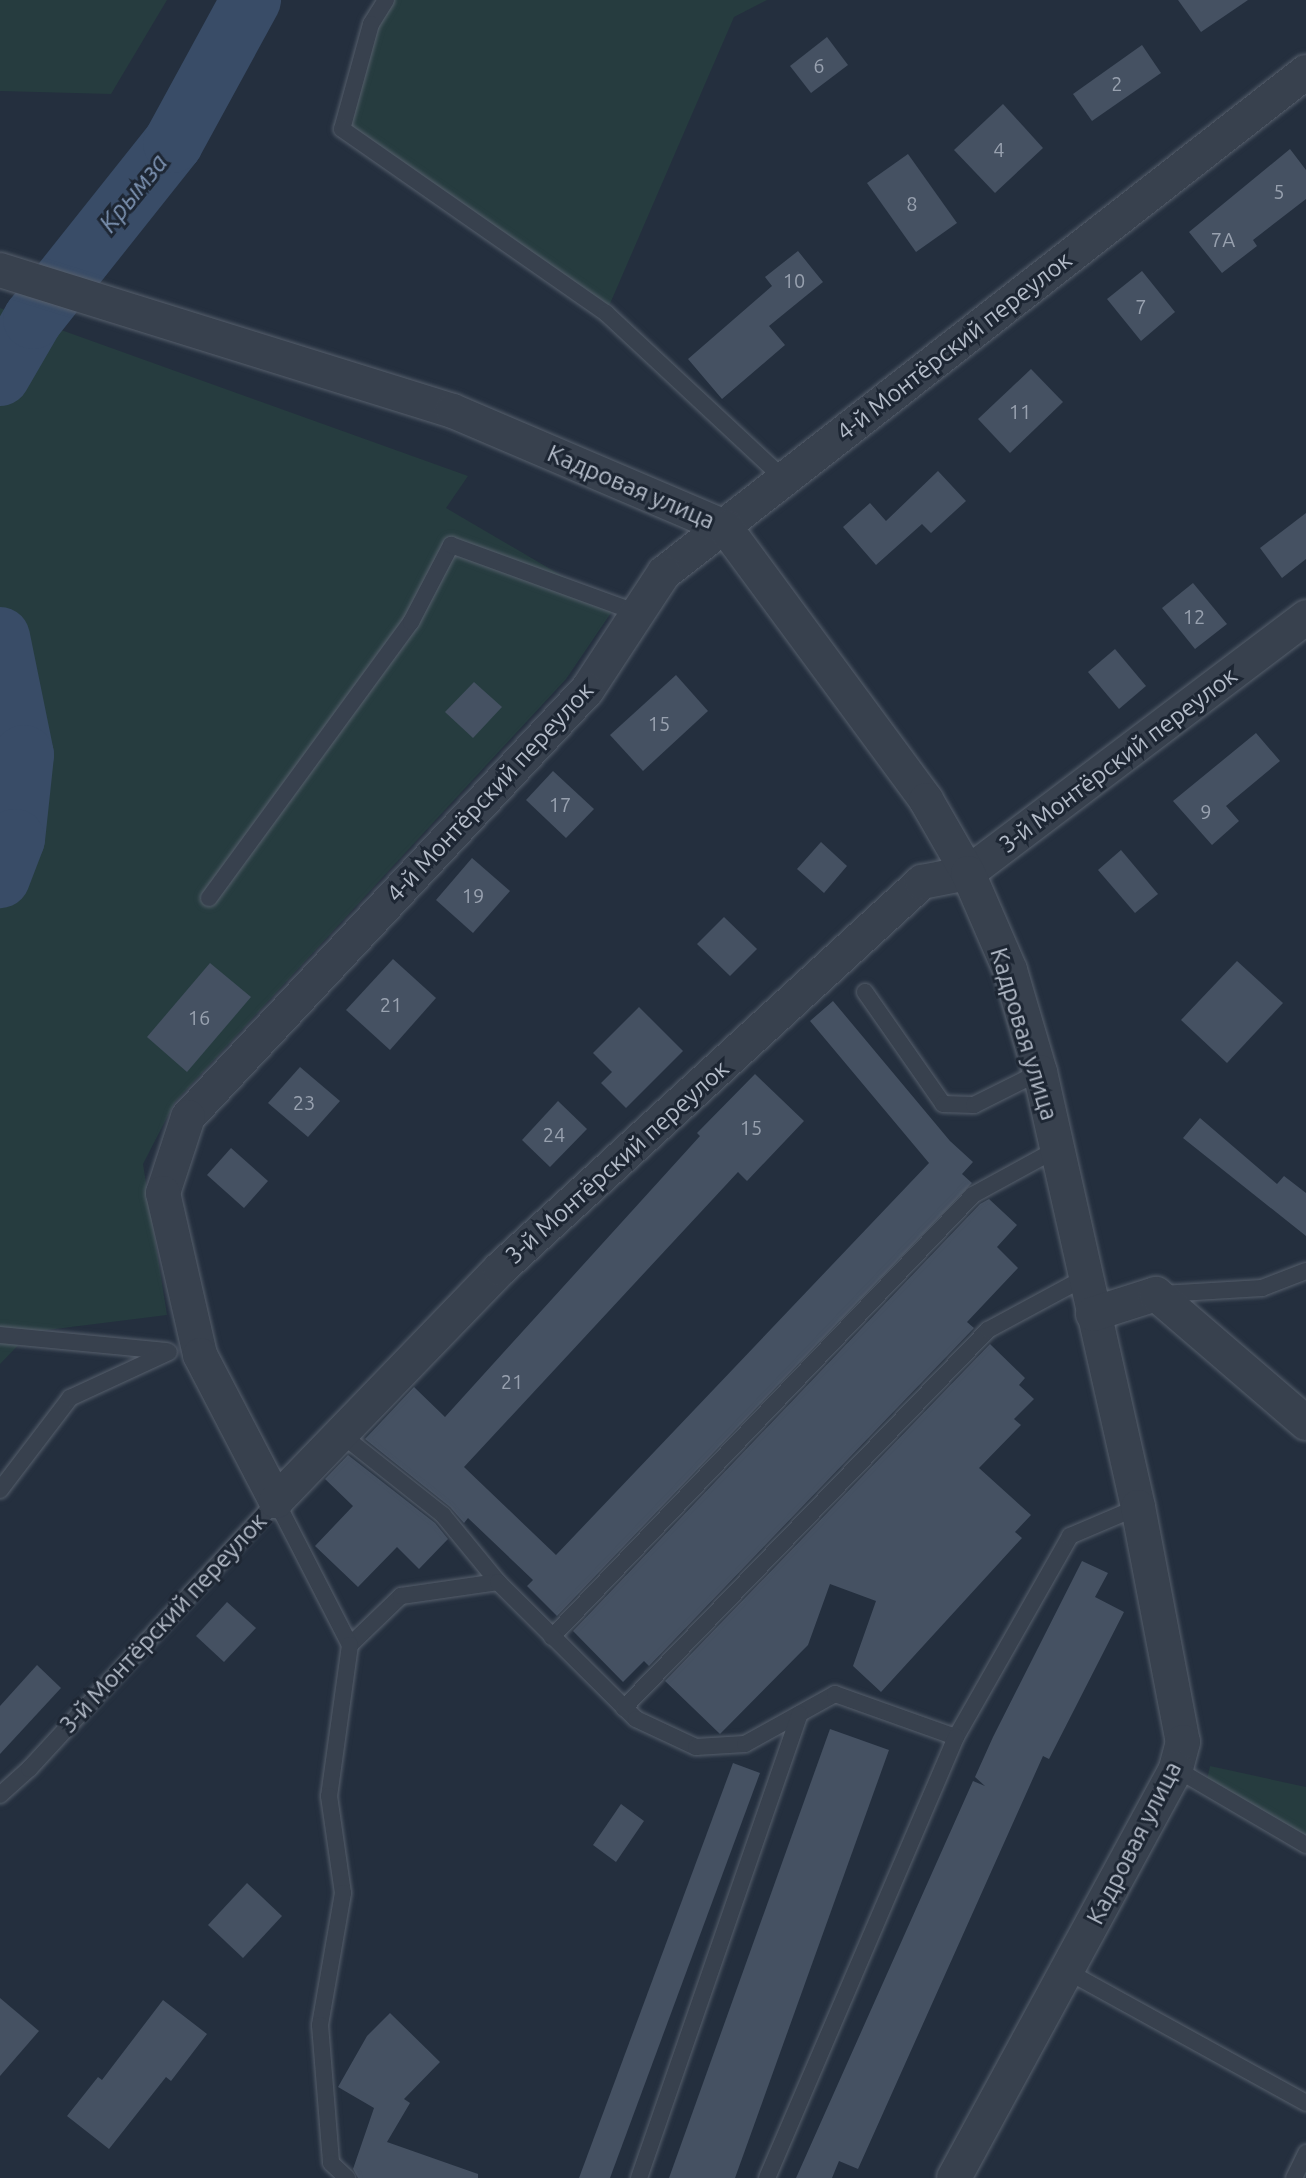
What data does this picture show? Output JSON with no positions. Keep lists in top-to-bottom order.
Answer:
{
  "streets": {
    "street": ["4-й Монтёрский переулок", "Кадровая улица", "3-й Монтёрский переулок"]
  },
  "crossings": [
    ["4-й Монтёрский переулок", "Кадровая улица"],
    ["4-й Монтёрский переулок", "3-й Монтёрский переулок"],
    ["Кадровая улица", "3-й Монтёрский переулок"]
  ],
  "water": ["Крымза"],
  "house_numbers": [
    "6",
    "2",
    "4",
    "5",
    "8",
    "7А",
    "10",
    "7",
    "11",
    "12",
    "15",
    "17",
    "9",
    "19",
    "21",
    "16",
    "23",
    "15",
    "24",
    "21"
  ]
}
